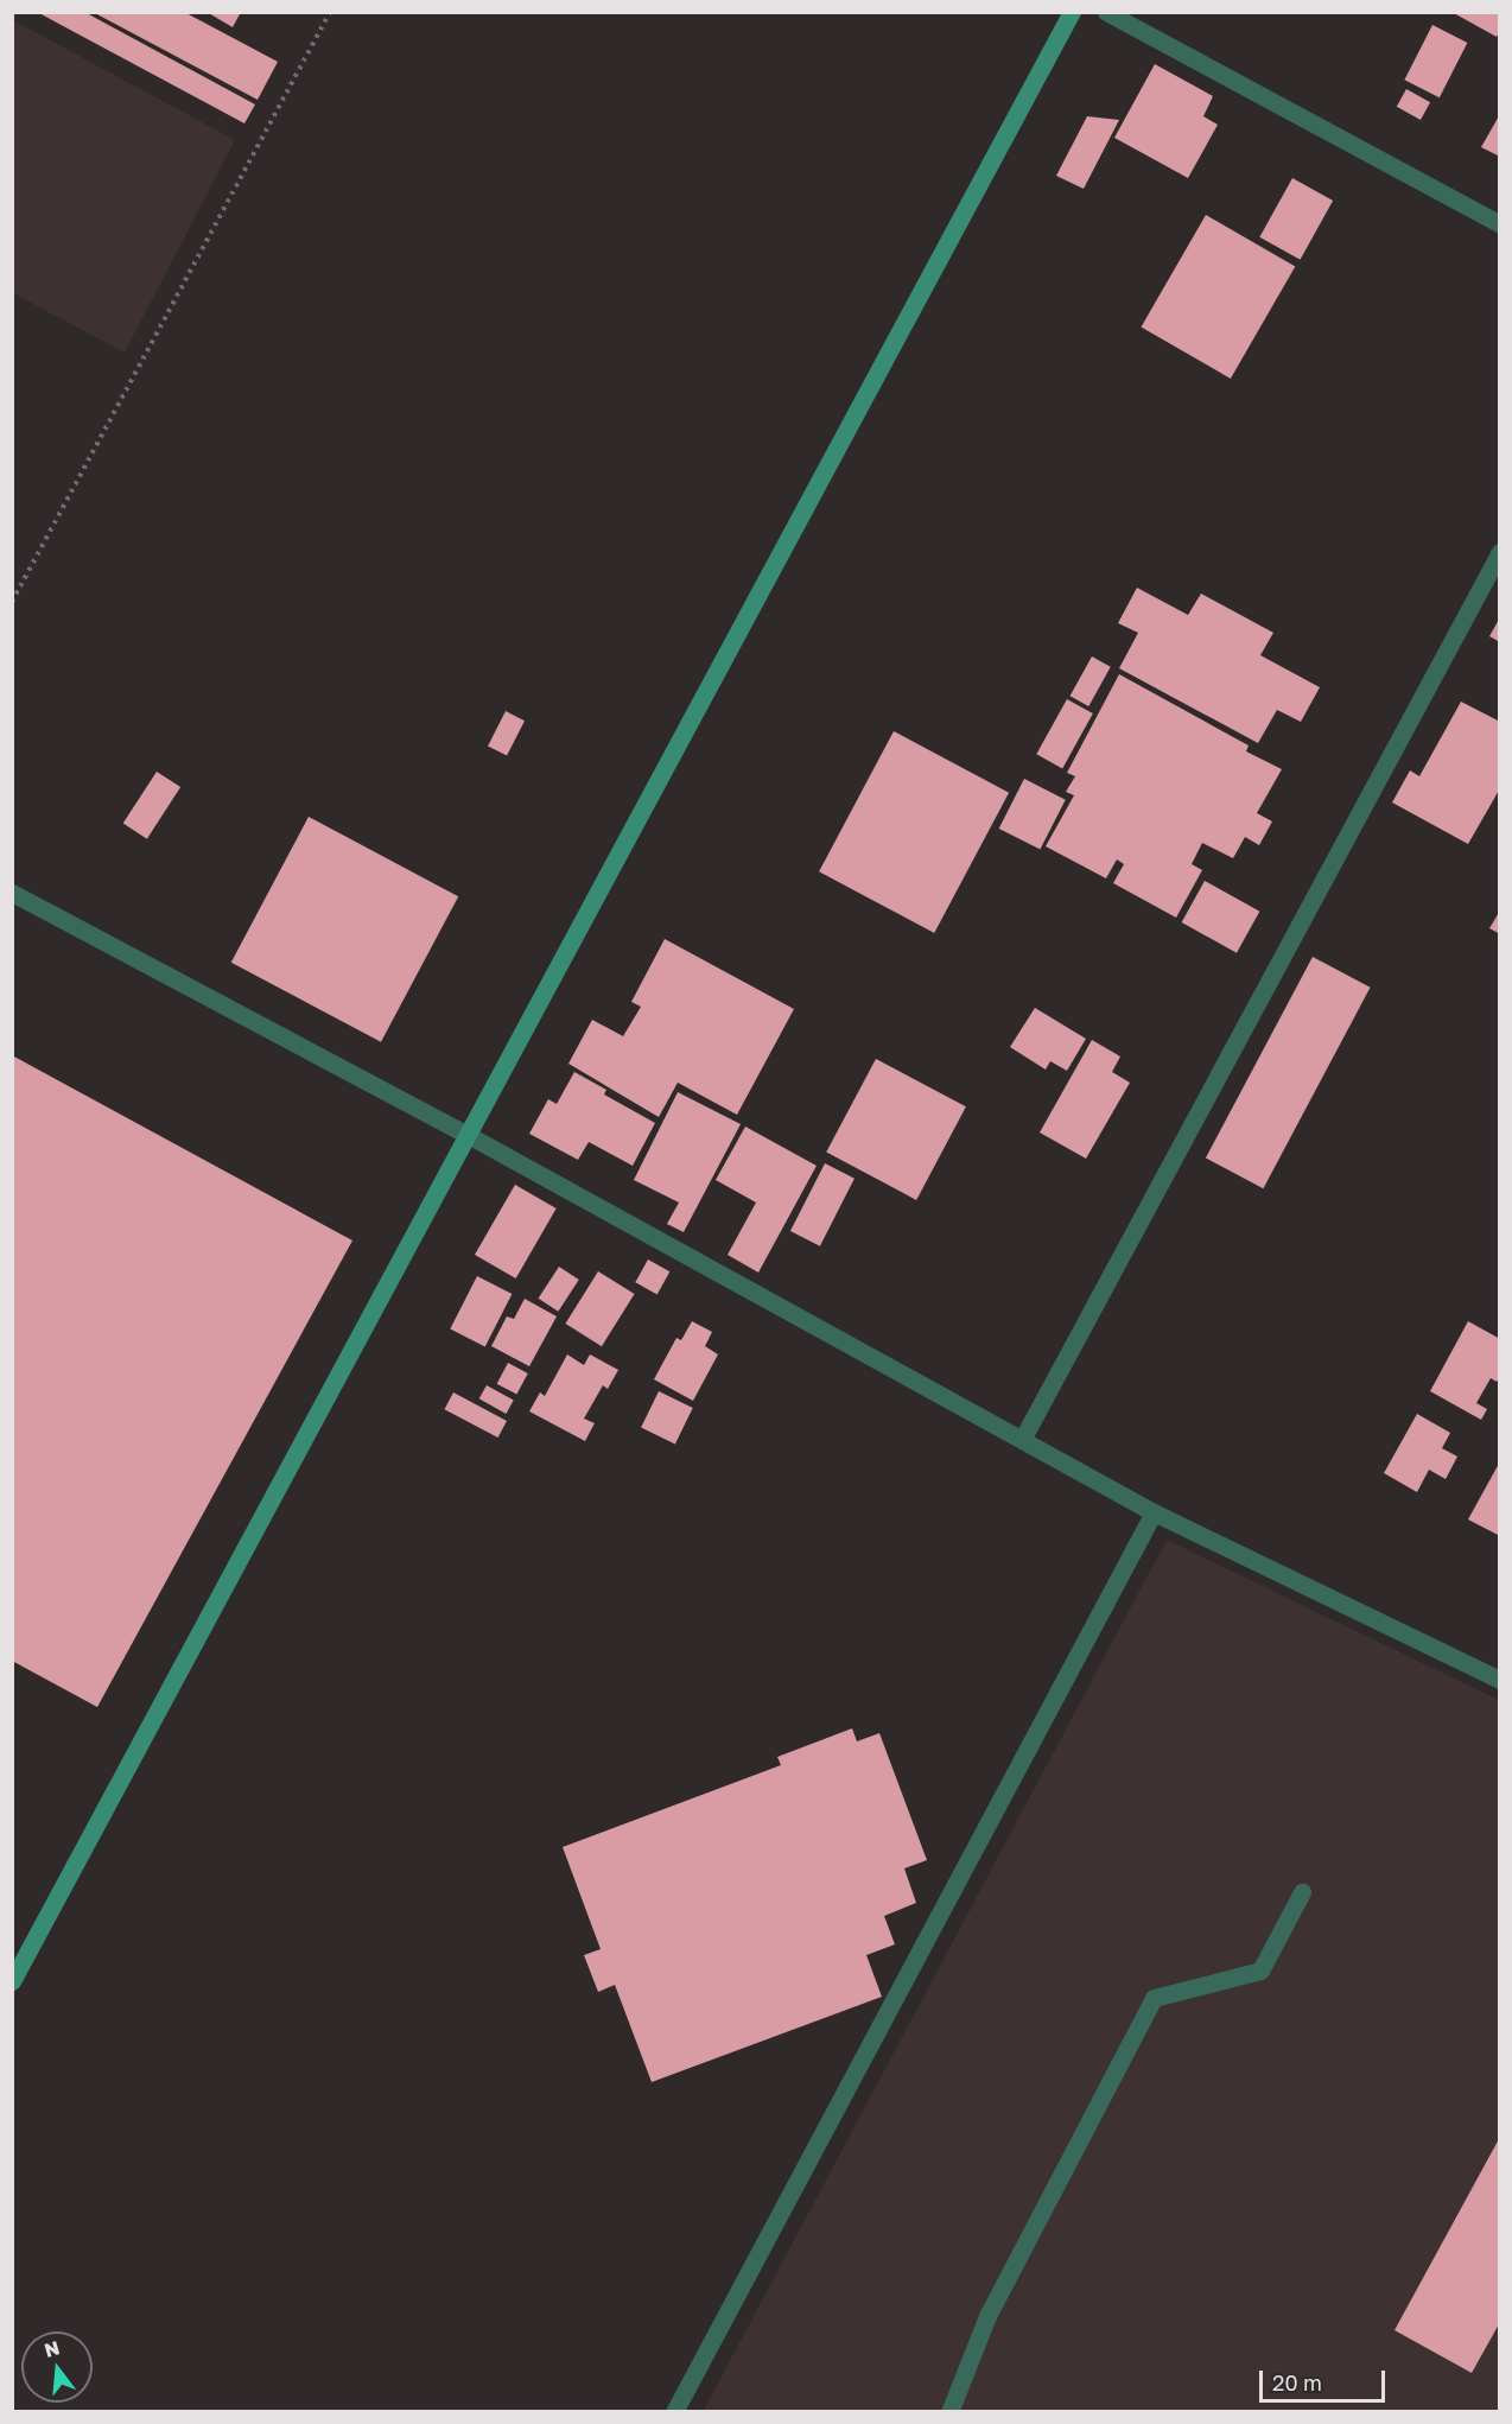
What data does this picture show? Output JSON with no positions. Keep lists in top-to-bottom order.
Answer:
{
  "scale_bar": "20 m",
  "north": "top"
}
